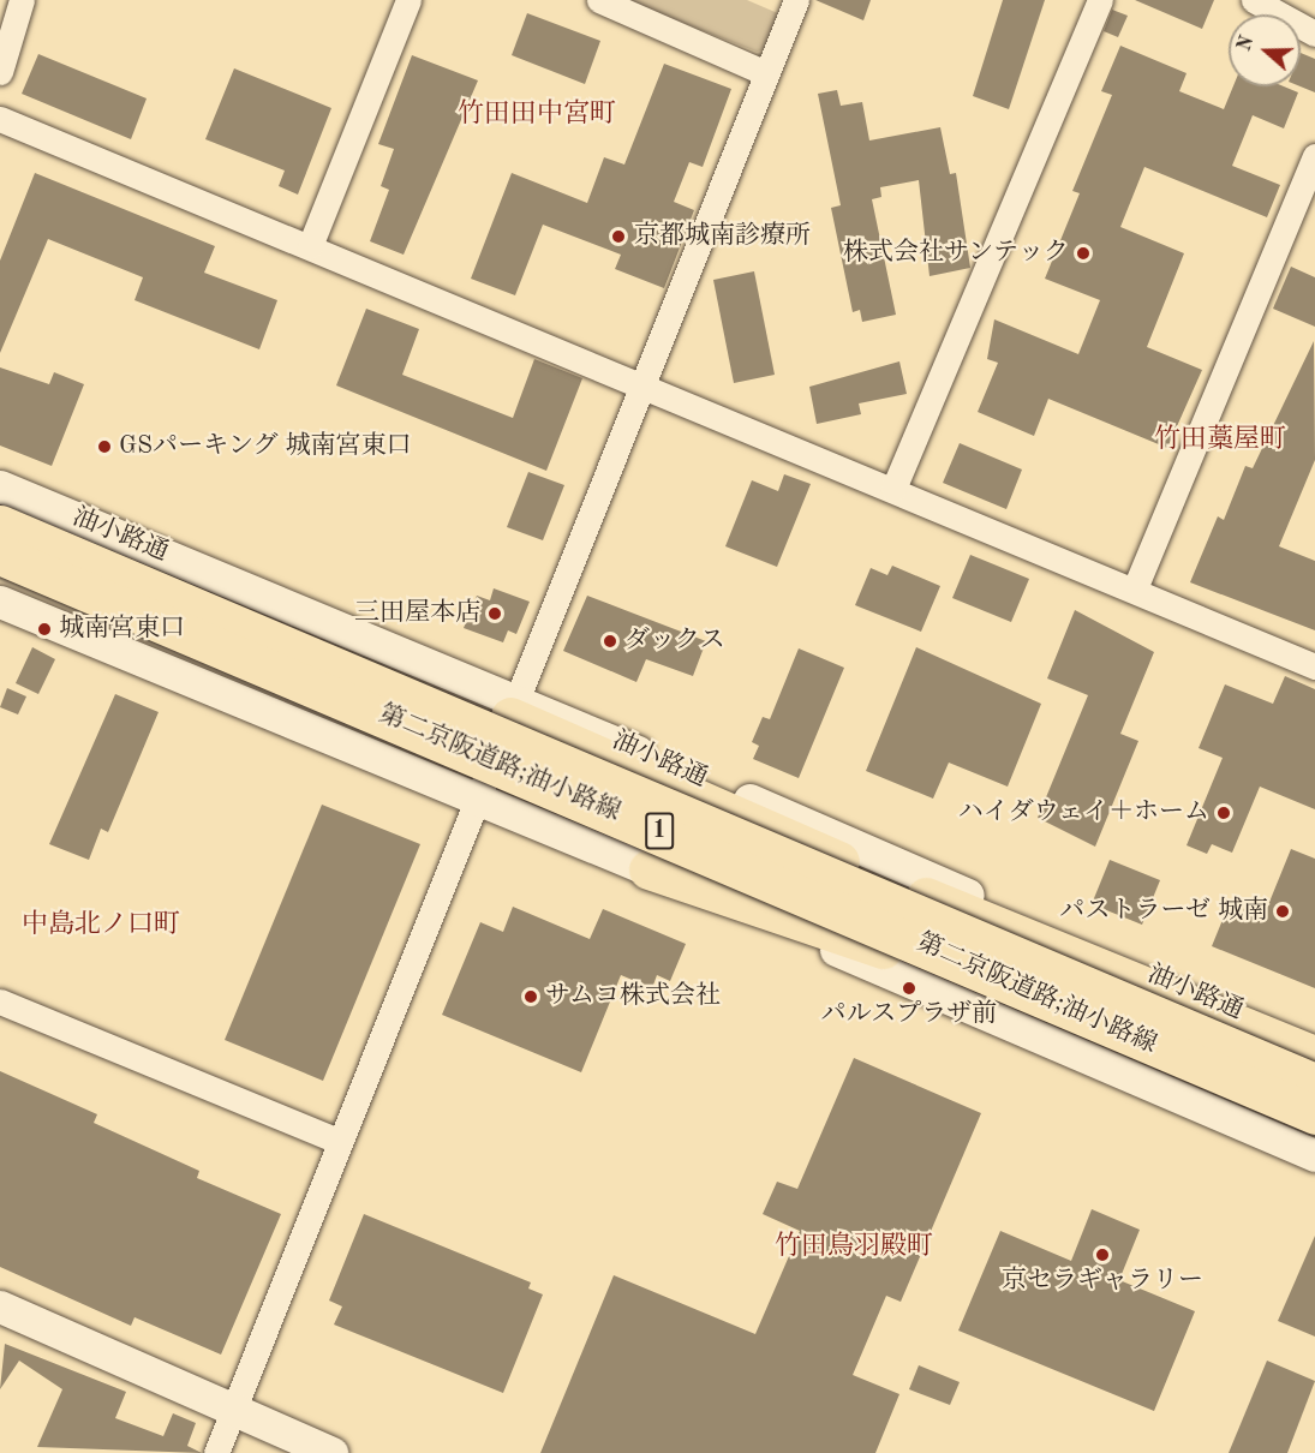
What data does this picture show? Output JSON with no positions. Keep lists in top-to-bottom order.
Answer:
{
  "streets": {
    "highway": ["第二京阪道路;油小路線", "1"],
    "street": ["油小路通"]
  },
  "districts": [
    "竹田田中宮町",
    "竹田藁屋町",
    "中島北ノ口町",
    "竹田鳥羽殿町"
  ],
  "places": [
    "京都城南診療所",
    "株式会社サンテック",
    "GSパーキング 城南宮東口",
    "三田屋本店",
    "城南宮東口",
    "ダックス",
    "ハイダウェイ＋ホーム",
    "パストラーゼ 城南",
    "パルスプラザ前",
    "サムコ株式会社",
    "京セラギャラリー"
  ],
  "north": "left"
}
